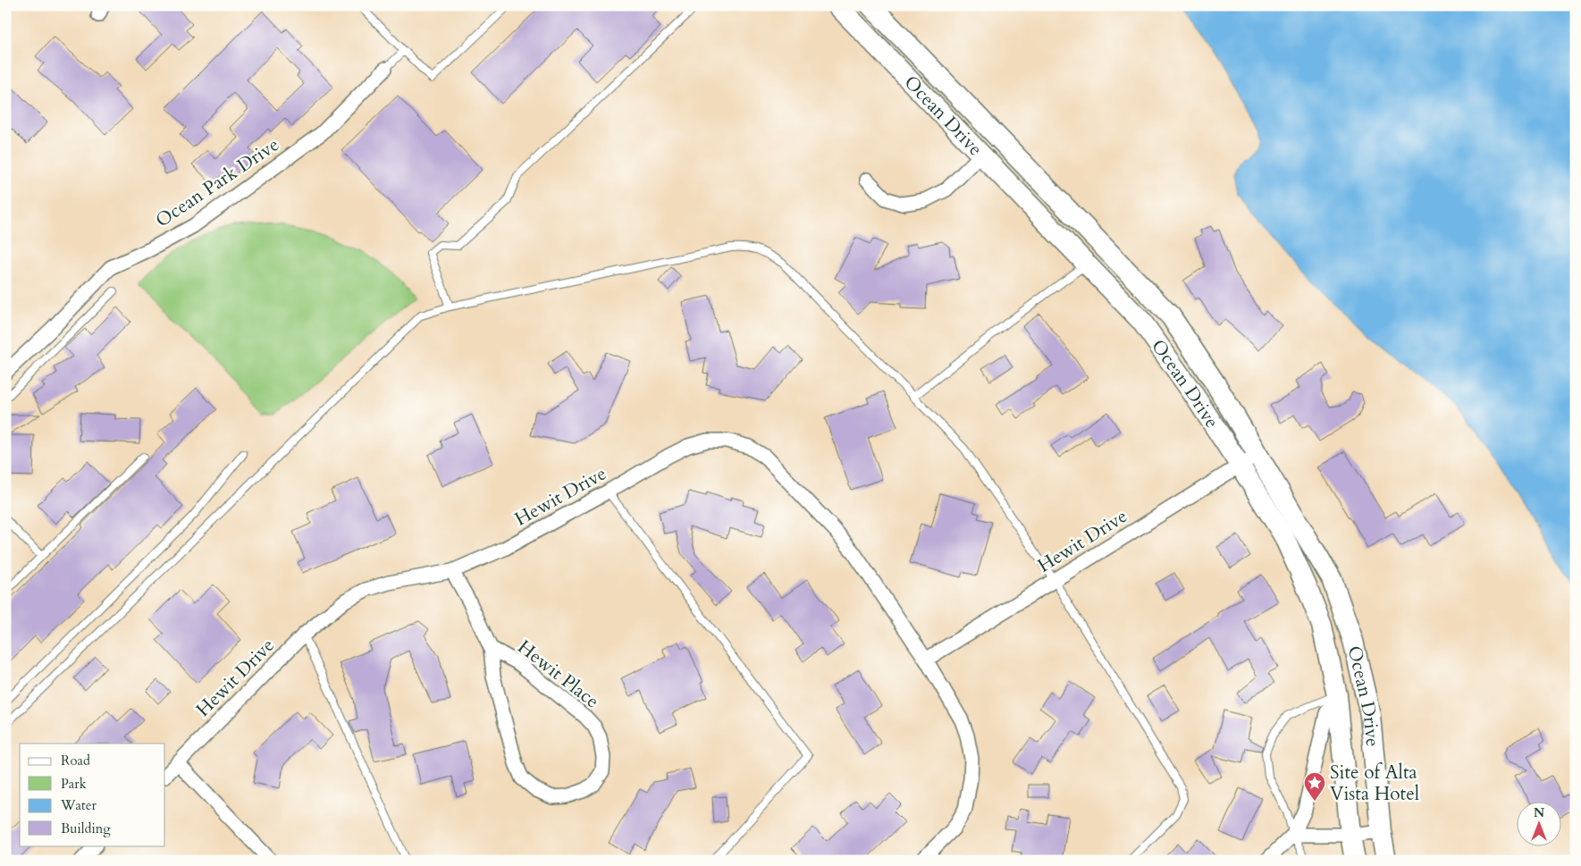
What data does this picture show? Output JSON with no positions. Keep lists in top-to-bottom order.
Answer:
{
  "streets": {
    "main road": ["Ocean Drive"],
    "street": ["Ocean Park Drive", "Hewit Drive", "Hewit Place"]
  },
  "crossings": [
    ["Ocean Drive", "Hewit Drive"],
    ["Hewit Drive", "Hewit Place"]
  ],
  "places": {
    "place": ["Site of Alta Vista Hotel"]
  },
  "legend": [
    "Road",
    "Park",
    "Water",
    "Building"
  ],
  "north": "top"
}
